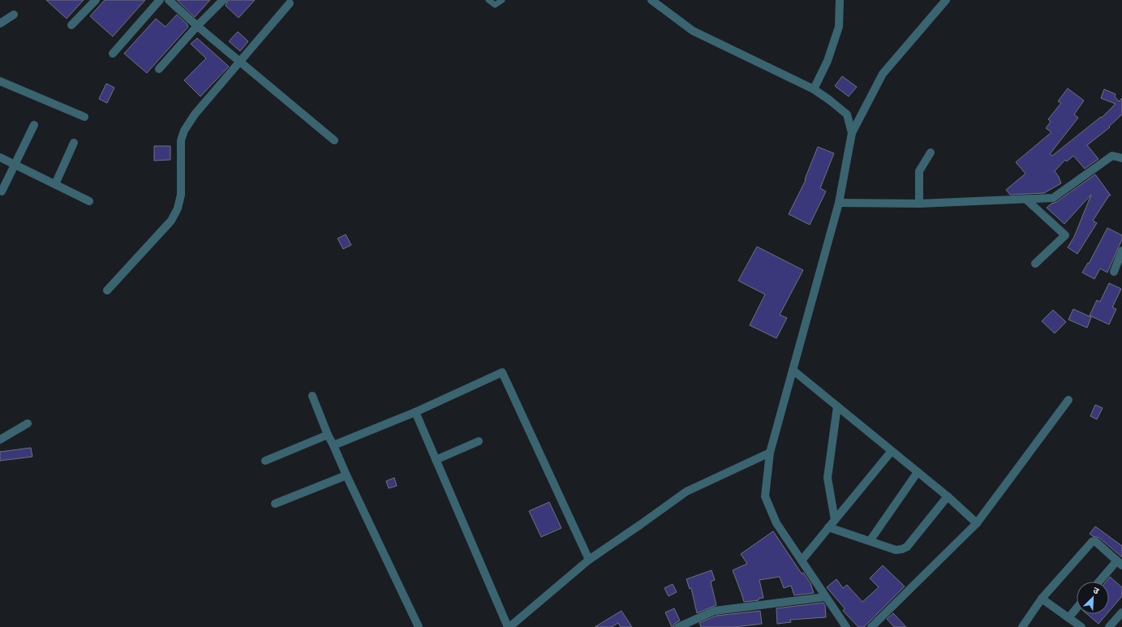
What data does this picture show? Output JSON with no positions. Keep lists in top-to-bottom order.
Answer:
{
  "north": "top right"
}
